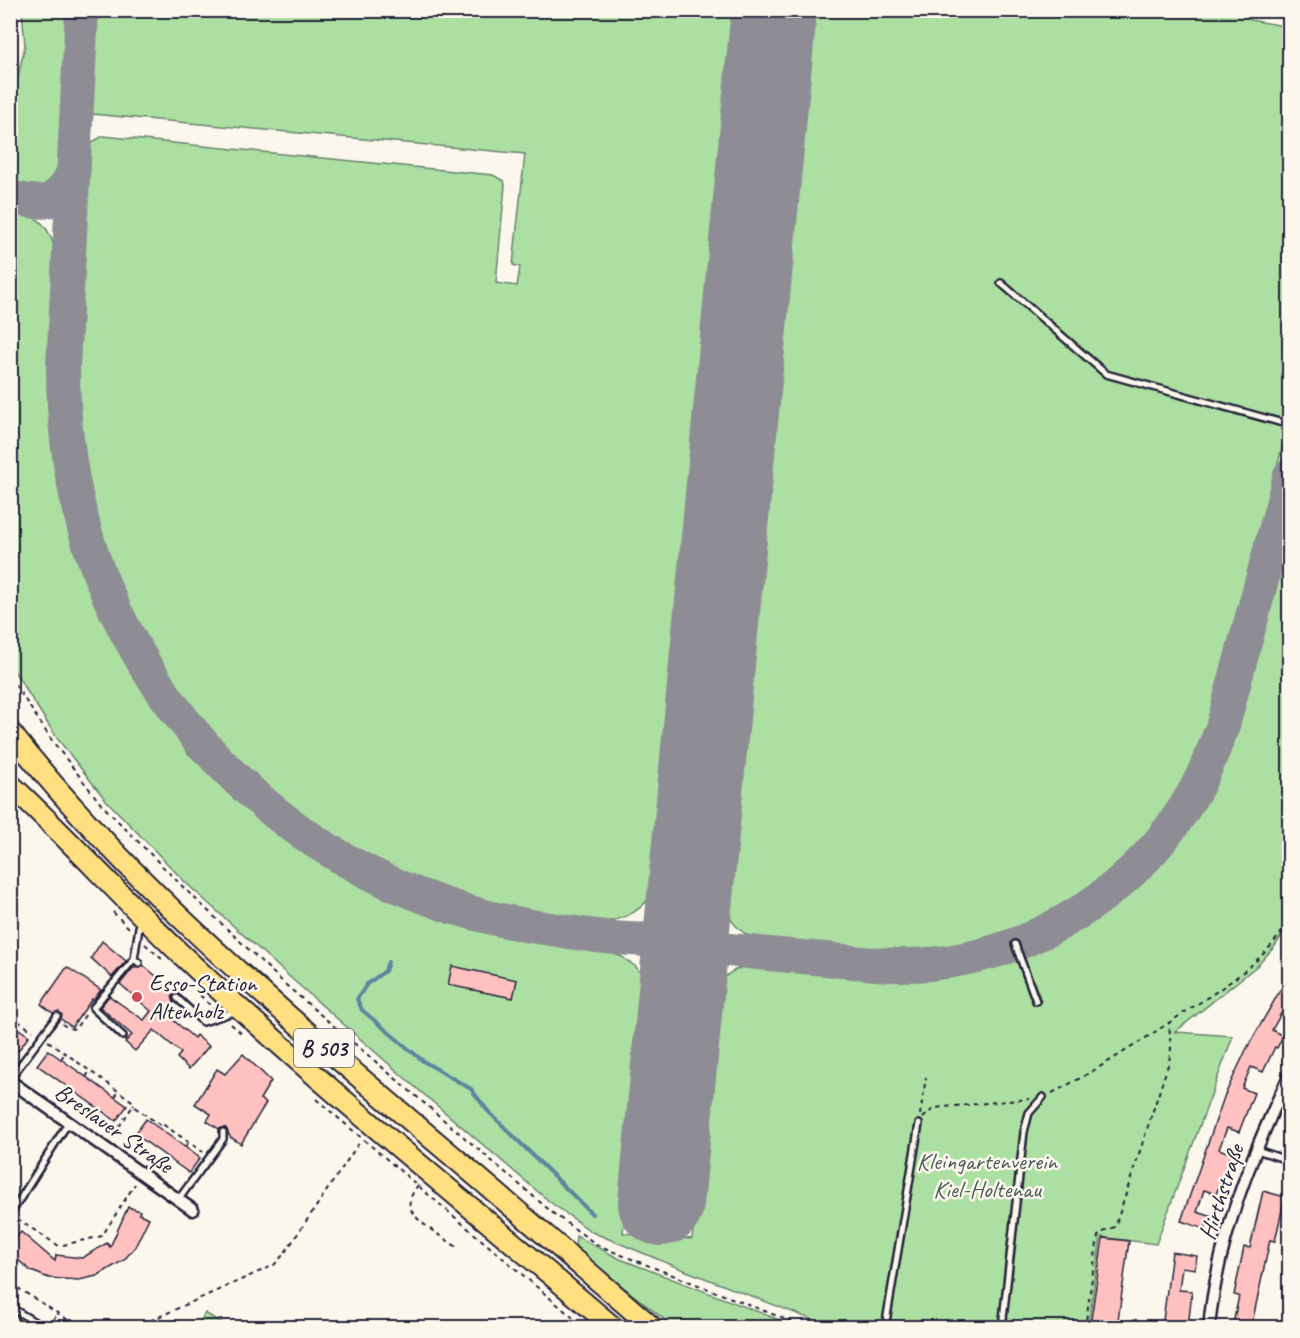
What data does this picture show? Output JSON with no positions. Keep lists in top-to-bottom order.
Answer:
{
  "streets": {
    "highway": ["B 503"],
    "street": ["Breslauer Straße", "Hirthstraße"]
  },
  "parks": ["Kleingartenverein Kiel-Holtenau"],
  "places": ["Esso-Station Altenholz"]
}
